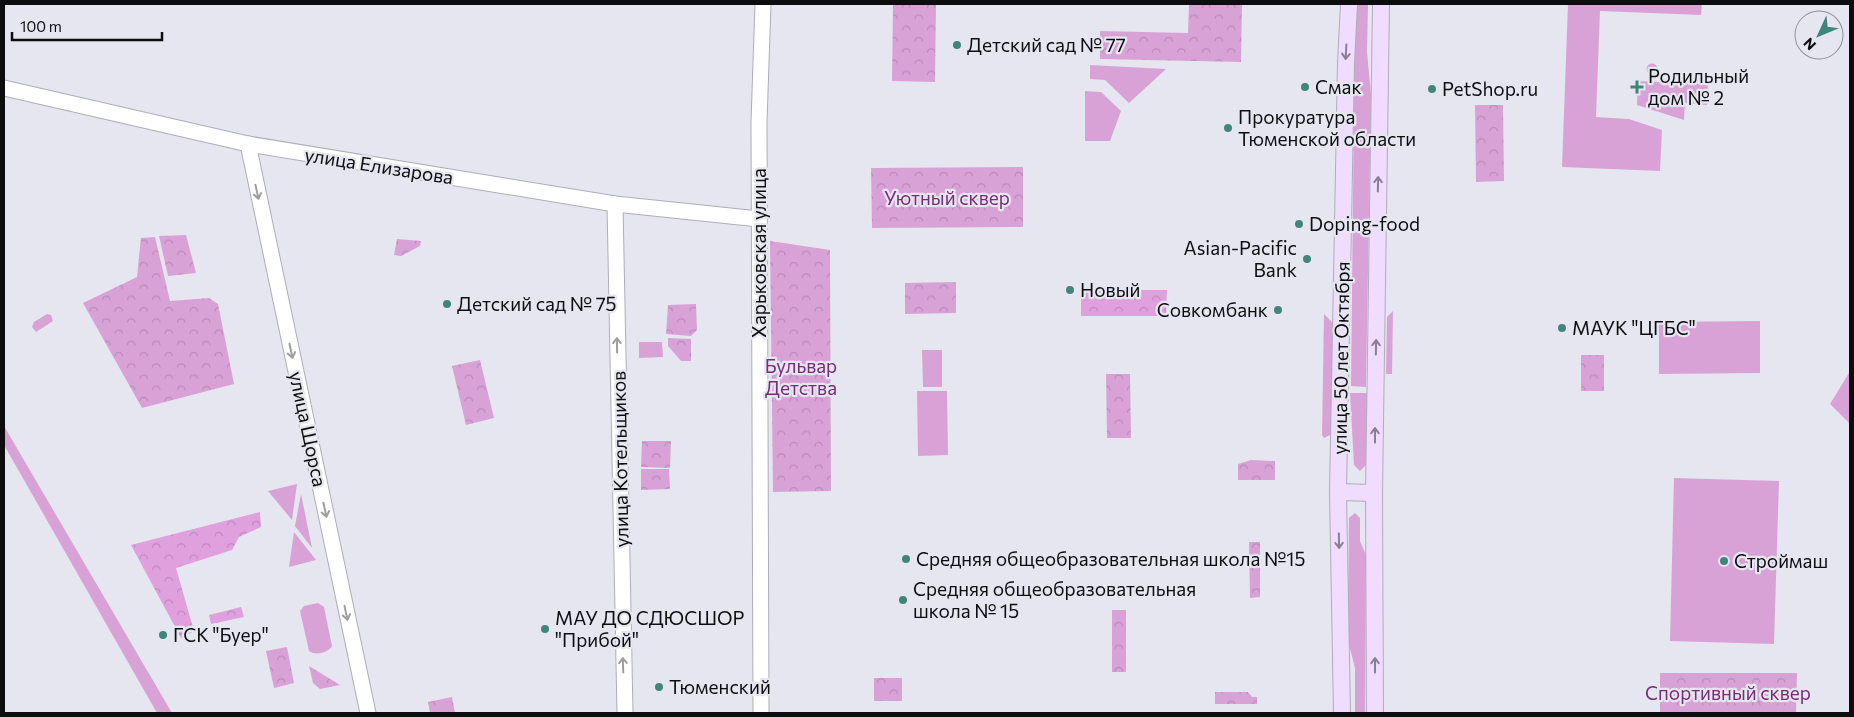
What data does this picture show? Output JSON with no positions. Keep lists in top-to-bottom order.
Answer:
{
  "streets": {
    "main road": ["улица 50 лет Октября"],
    "street": [
      "улица Елизарова",
      "Харьковская улица",
      "улица Щорса",
      "улица Котельщиков"
    ]
  },
  "crossings": [
    ["улица Елизарова", "Харьковская улица"],
    ["улица Елизарова", "улица Щорса"],
    ["улица Елизарова", "улица Котельщиков"]
  ],
  "one_way": ["улица Щорса", "улица Котельщиков"],
  "parks": ["Уютный сквер", "Бульвар Детства", "Спортивный сквер"],
  "places": {
    "other": [
      "Детский сад № 77",
      "Смак",
      "PetShop.ru",
      "Прокуратура Тюменской области",
      "Doping-food",
      "Asian-Pacific Bank",
      "Новый",
      "Детский сад № 75",
      "Совкомбанк",
      "МАУК \"ЦГБС\"",
      "Средняя общеобразовательная школа №15",
      "Строймаш",
      "Средняя общеобразовательная школа № 15",
      "МАУ ДО СДЮСШОР \"Прибой\"",
      "ГСК \"Буер\"",
      "Тюменский"
    ],
    "health": ["Родильный дом № 2"]
  },
  "scale_bar": "100 m",
  "north": "bottom left"
}
